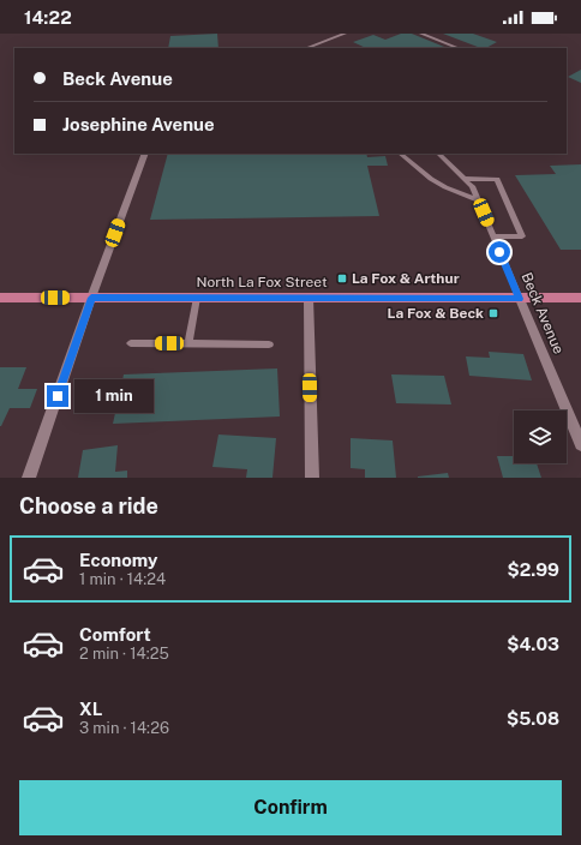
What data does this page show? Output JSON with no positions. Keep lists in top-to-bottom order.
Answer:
{
  "streets": {
    "main road": ["North La Fox Street"],
    "street": ["Beck Avenue"]
  },
  "crossings": [
    ["North La Fox Street", "Beck Avenue"]
  ],
  "places": {
    "transit": ["La Fox & Arthur", "La Fox & Beck"]
  },
  "page": {
    "status": "14:22",
    "banner": ["Beck Avenue", "Josephine Avenue"],
    "bubble": "1 min",
    "heading": "Choose a ride",
    "list": [
      {
        "name": "Economy",
        "note": "1 min · 14:24",
        "value": "$2.99"
      },
      {
        "name": "Comfort",
        "note": "2 min · 14:25",
        "value": "$4.03"
      },
      {
        "name": "XL",
        "note": "3 min · 14:26",
        "value": "$5.08"
      }
    ],
    "buttons": "Confirm"
  }
}
